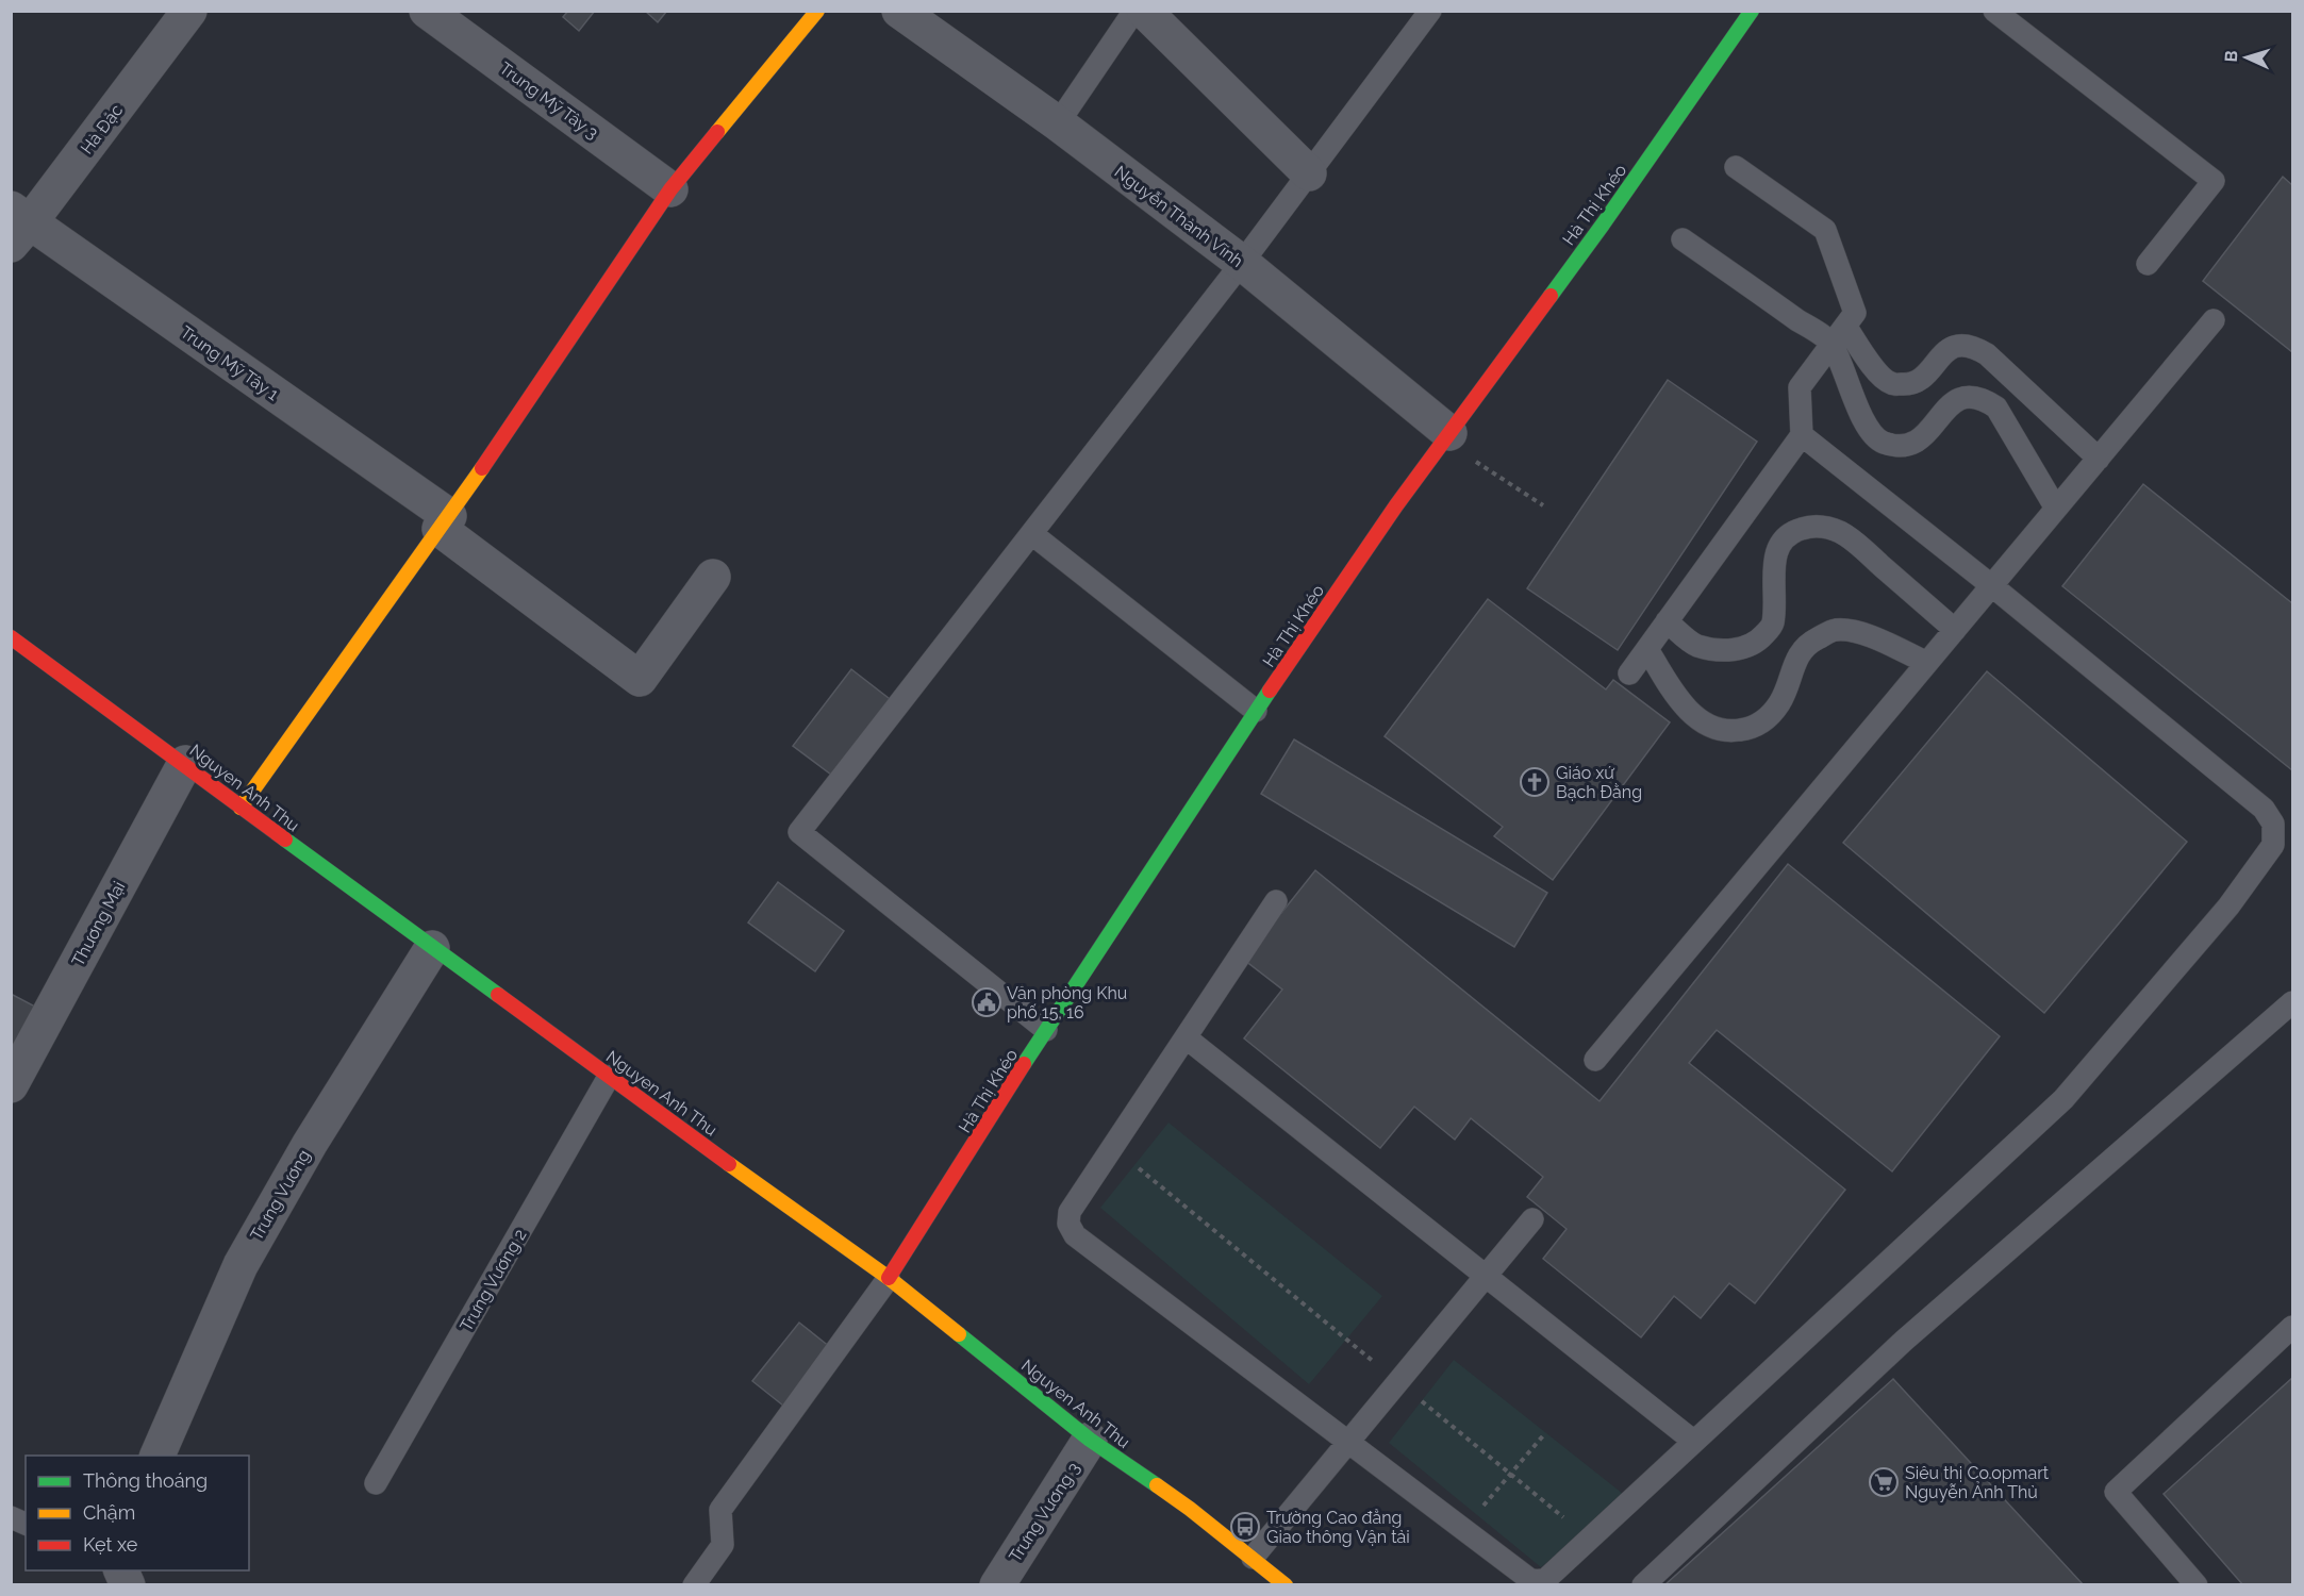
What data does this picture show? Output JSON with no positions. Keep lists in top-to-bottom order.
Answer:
{
  "streets": {
    "street": [
      "Trung Mỹ Tây 3",
      "Hà Đặc",
      "Hà Thị Khéo",
      "Nguyễn Thành Vĩnh",
      "Trung Mỹ Tây 1",
      "Nguyen Anh Thu",
      "Thương Mại",
      "Trưng Vương",
      "Trưng Vương 3"
    ],
    "lane": ["Trưng Vương 2"]
  },
  "crossings": [
    ["Hà Đặc", "Trung Mỹ Tây 1"],
    ["Hà Thị Khéo", "Nguyễn Thành Vĩnh"],
    ["Hà Thị Khéo", "Nguyen Anh Thu"],
    ["Nguyen Anh Thu", "Thương Mại"],
    ["Nguyen Anh Thu", "Trưng Vương"],
    ["Nguyen Anh Thu", "Trưng Vương 2"],
    ["Nguyen Anh Thu", "Trưng Vương 3"]
  ],
  "places": {
    "church": ["Giáo xứ Bạch Đằng"],
    "public building": ["Văn phòng Khu phố 15, 16"],
    "supermarket": ["Siêu thị Co.opmart Nguyễn Ảnh Thủ"],
    "bus stop": ["Trường Cao đẳng Giao thông Vận tải"]
  },
  "legend": ["Thông thoáng", "Chậm", "Kẹt xe"],
  "north": "left"
}
